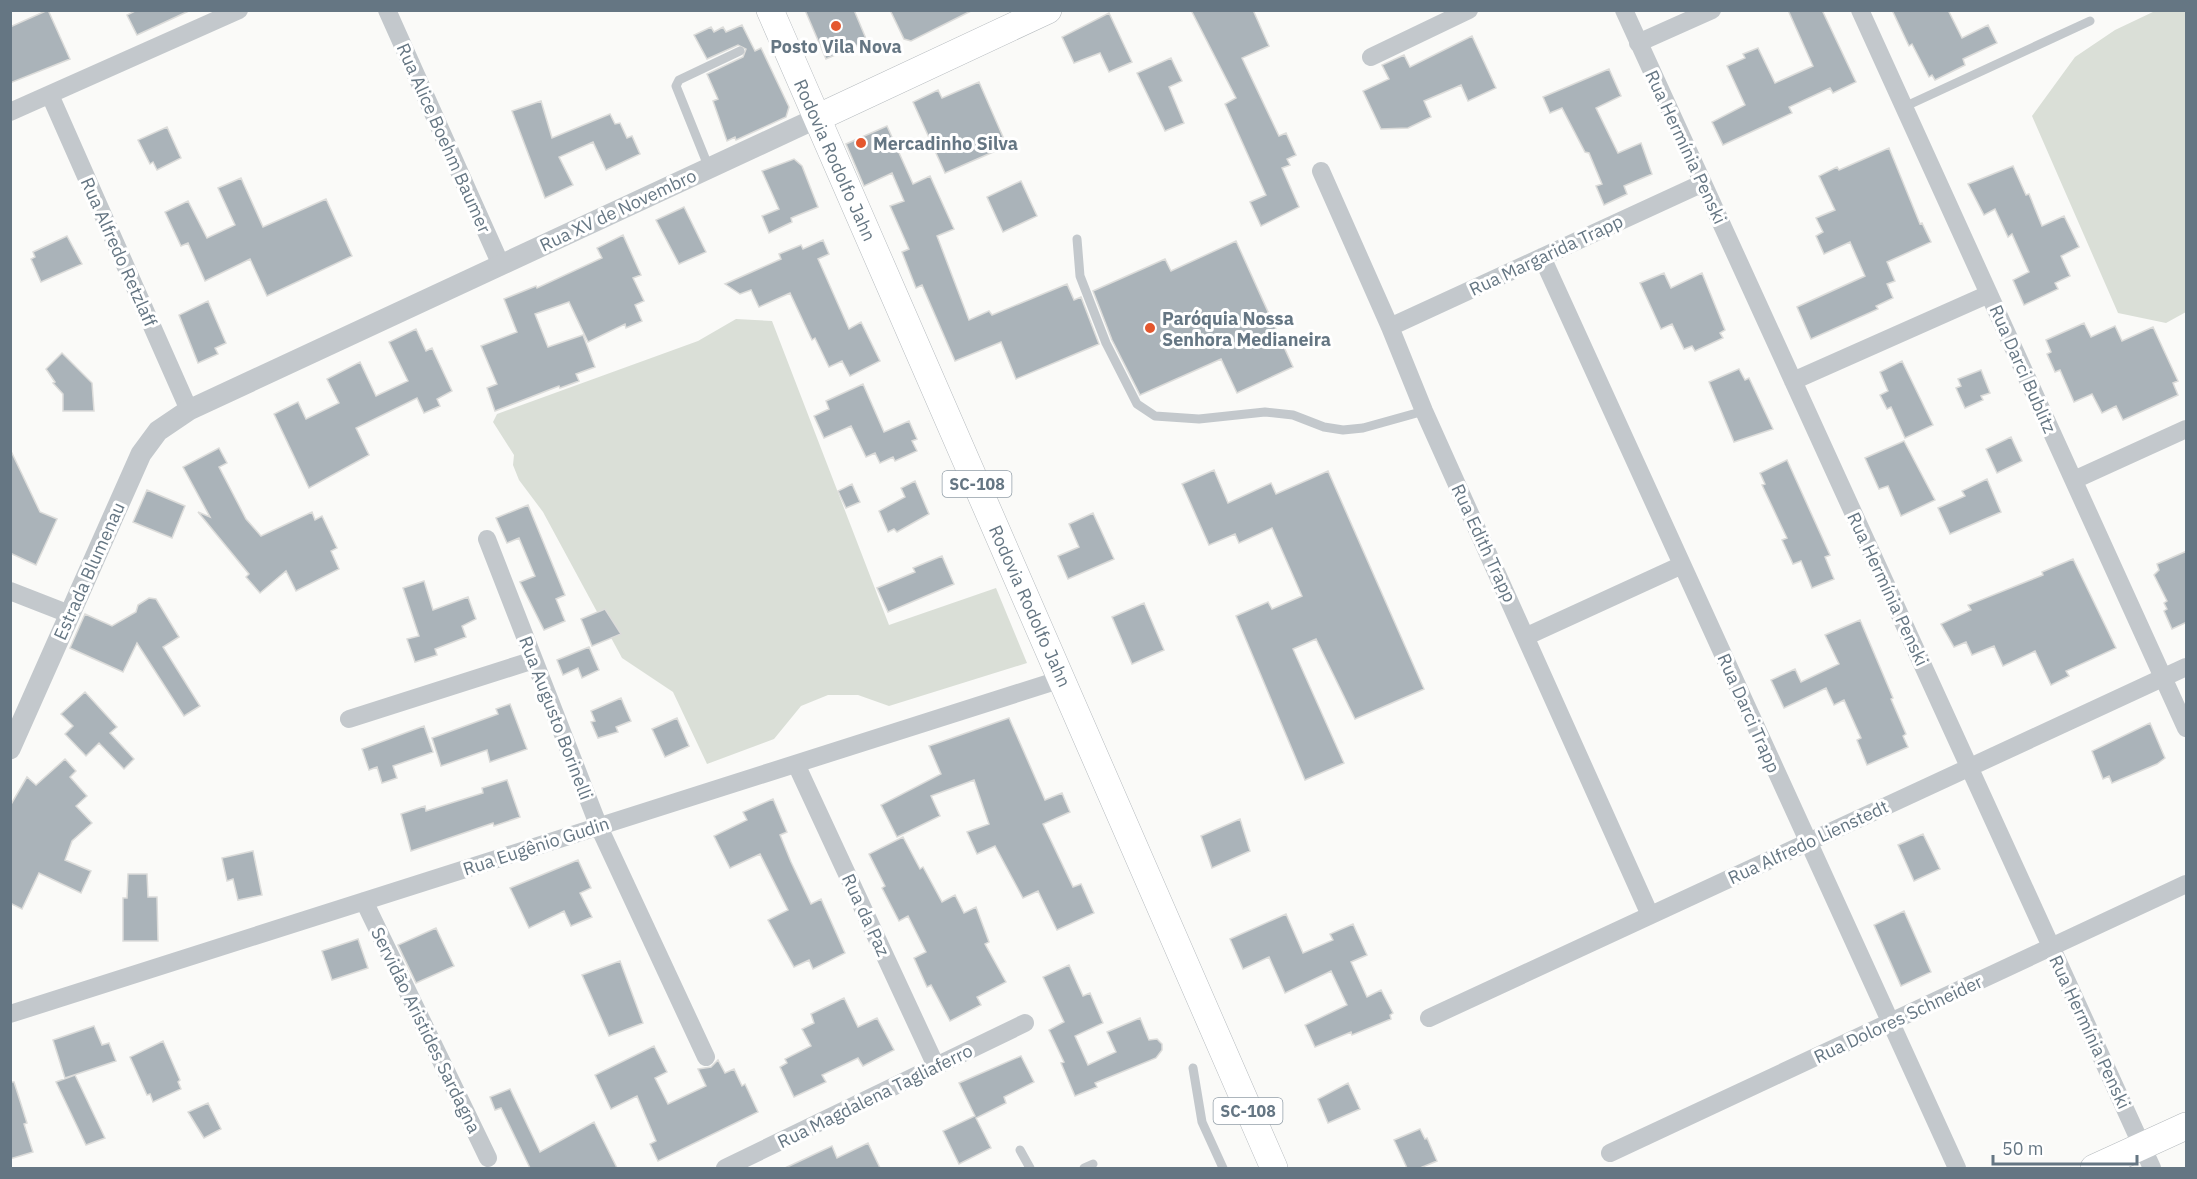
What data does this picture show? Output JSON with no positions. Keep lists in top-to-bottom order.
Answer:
{
  "streets": {
    "main road": ["Rodovia Rodolfo Jahn", "Rua XV de Novembro", "SC-108"],
    "street": [
      "Rua Alice Boehm Baumer",
      "Rua Hermínia Penski",
      "Rua Alfredo Retzlaff",
      "Rua Margarida Trapp",
      "Rua Darci Bublitz",
      "Rua Edith Trapp",
      "Estrada Blumenau",
      "Rua Darci Trapp",
      "Rua Augusto Borinelli",
      "Rua Alfredo Lienstedt",
      "Rua Eugênio Gudin",
      "Rua da Paz",
      "Rua Dolores Schneider",
      "Servidão Aristides Sardagna",
      "Rua Magdalena Tagliaferro"
    ]
  },
  "crossings": [
    ["Rua Alice Boehm Baumer", "Rua XV de Novembro"],
    ["Rua Hermínia Penski", "Rua Margarida Trapp"],
    ["Rua Hermínia Penski", "Rua Alfredo Lienstedt"],
    ["Rua Hermínia Penski", "Rua Dolores Schneider"],
    ["Rodovia Rodolfo Jahn", "Rua XV de Novembro"],
    ["Rodovia Rodolfo Jahn", "Rua Eugênio Gudin"],
    ["Rua XV de Novembro", "Rua Alfredo Retzlaff"],
    ["Rua XV de Novembro", "Estrada Blumenau"],
    ["Rua Alfredo Retzlaff", "Estrada Blumenau"],
    ["Rua Margarida Trapp", "Rua Edith Trapp"],
    ["Rua Margarida Trapp", "Rua Darci Trapp"],
    ["Rua Darci Bublitz", "Rua Alfredo Lienstedt"],
    ["Rua Edith Trapp", "Rua Alfredo Lienstedt"],
    ["Rua Darci Trapp", "Rua Alfredo Lienstedt"],
    ["Rua Darci Trapp", "Rua Dolores Schneider"],
    ["Rua Augusto Borinelli", "Rua Eugênio Gudin"],
    ["Rua Eugênio Gudin", "Rua da Paz"],
    ["Rua Eugênio Gudin", "Servidão Aristides Sardagna"],
    ["Rua da Paz", "Rua Magdalena Tagliaferro"]
  ],
  "places": ["Posto Vila Nova", "Mercadinho Silva", "Paróquia Nossa Senhora Medianeira"],
  "scale_bar": "50 m"
}
